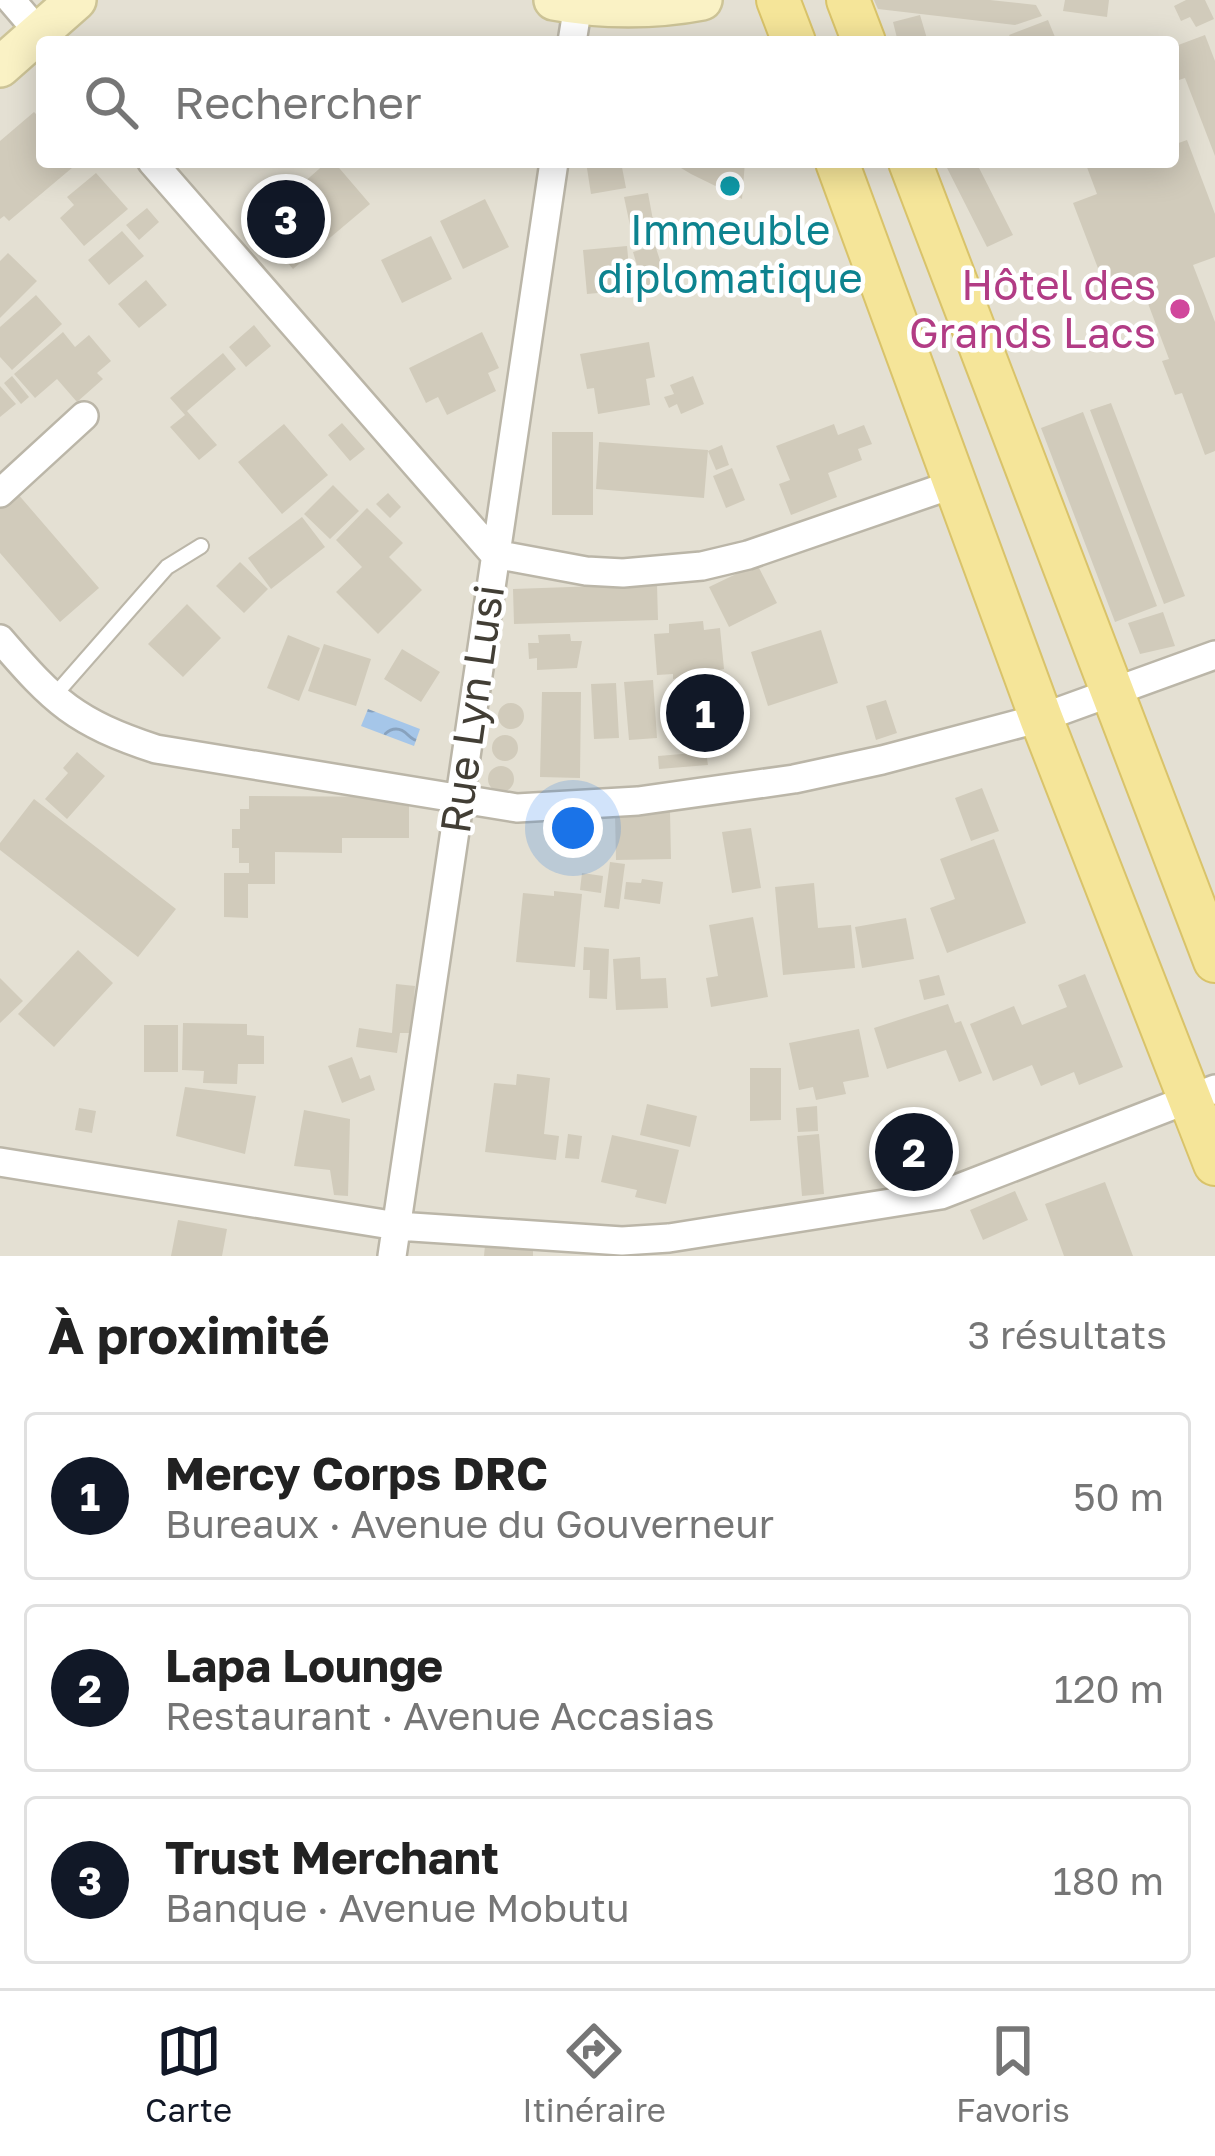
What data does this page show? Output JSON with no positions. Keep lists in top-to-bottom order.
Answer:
{
  "streets": {
    "street": ["Rue Lyn Lusi"]
  },
  "places": ["Immeuble diplomatique", "Hôtel des Grands Lacs"],
  "page": {
    "search": "Rechercher",
    "pins": ["3", "1", "2"],
    "heading": ["À proximité", "3 résultats"],
    "list": [
      {
        "mark": "1",
        "name": "Mercy Corps DRC",
        "note": "Bureaux · Avenue du Gouverneur",
        "value": "50 m"
      },
      {
        "mark": "2",
        "name": "Lapa Lounge",
        "note": "Restaurant · Avenue Accasias",
        "value": "120 m"
      },
      {
        "mark": "3",
        "name": "Trust Merchant",
        "note": "Banque · Avenue Mobutu",
        "value": "180 m"
      }
    ],
    "nav": ["Carte", "Itinéraire", "Favoris"]
  }
}
